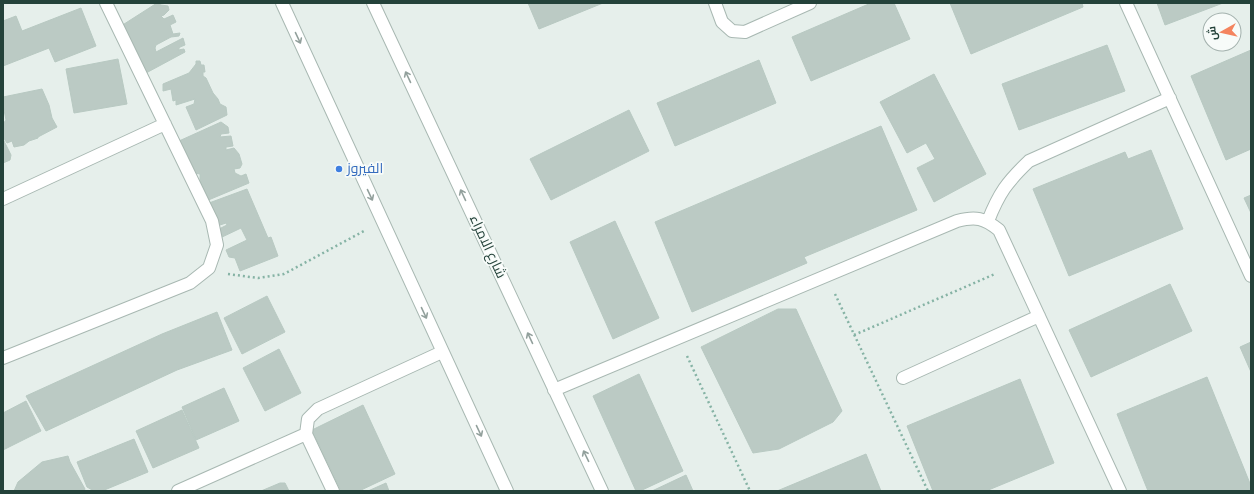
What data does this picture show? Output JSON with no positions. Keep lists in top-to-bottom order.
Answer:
{
  "streets": {
    "street": ["شارع الامراء"]
  },
  "places": ["الفيروز"],
  "north": "left"
}
